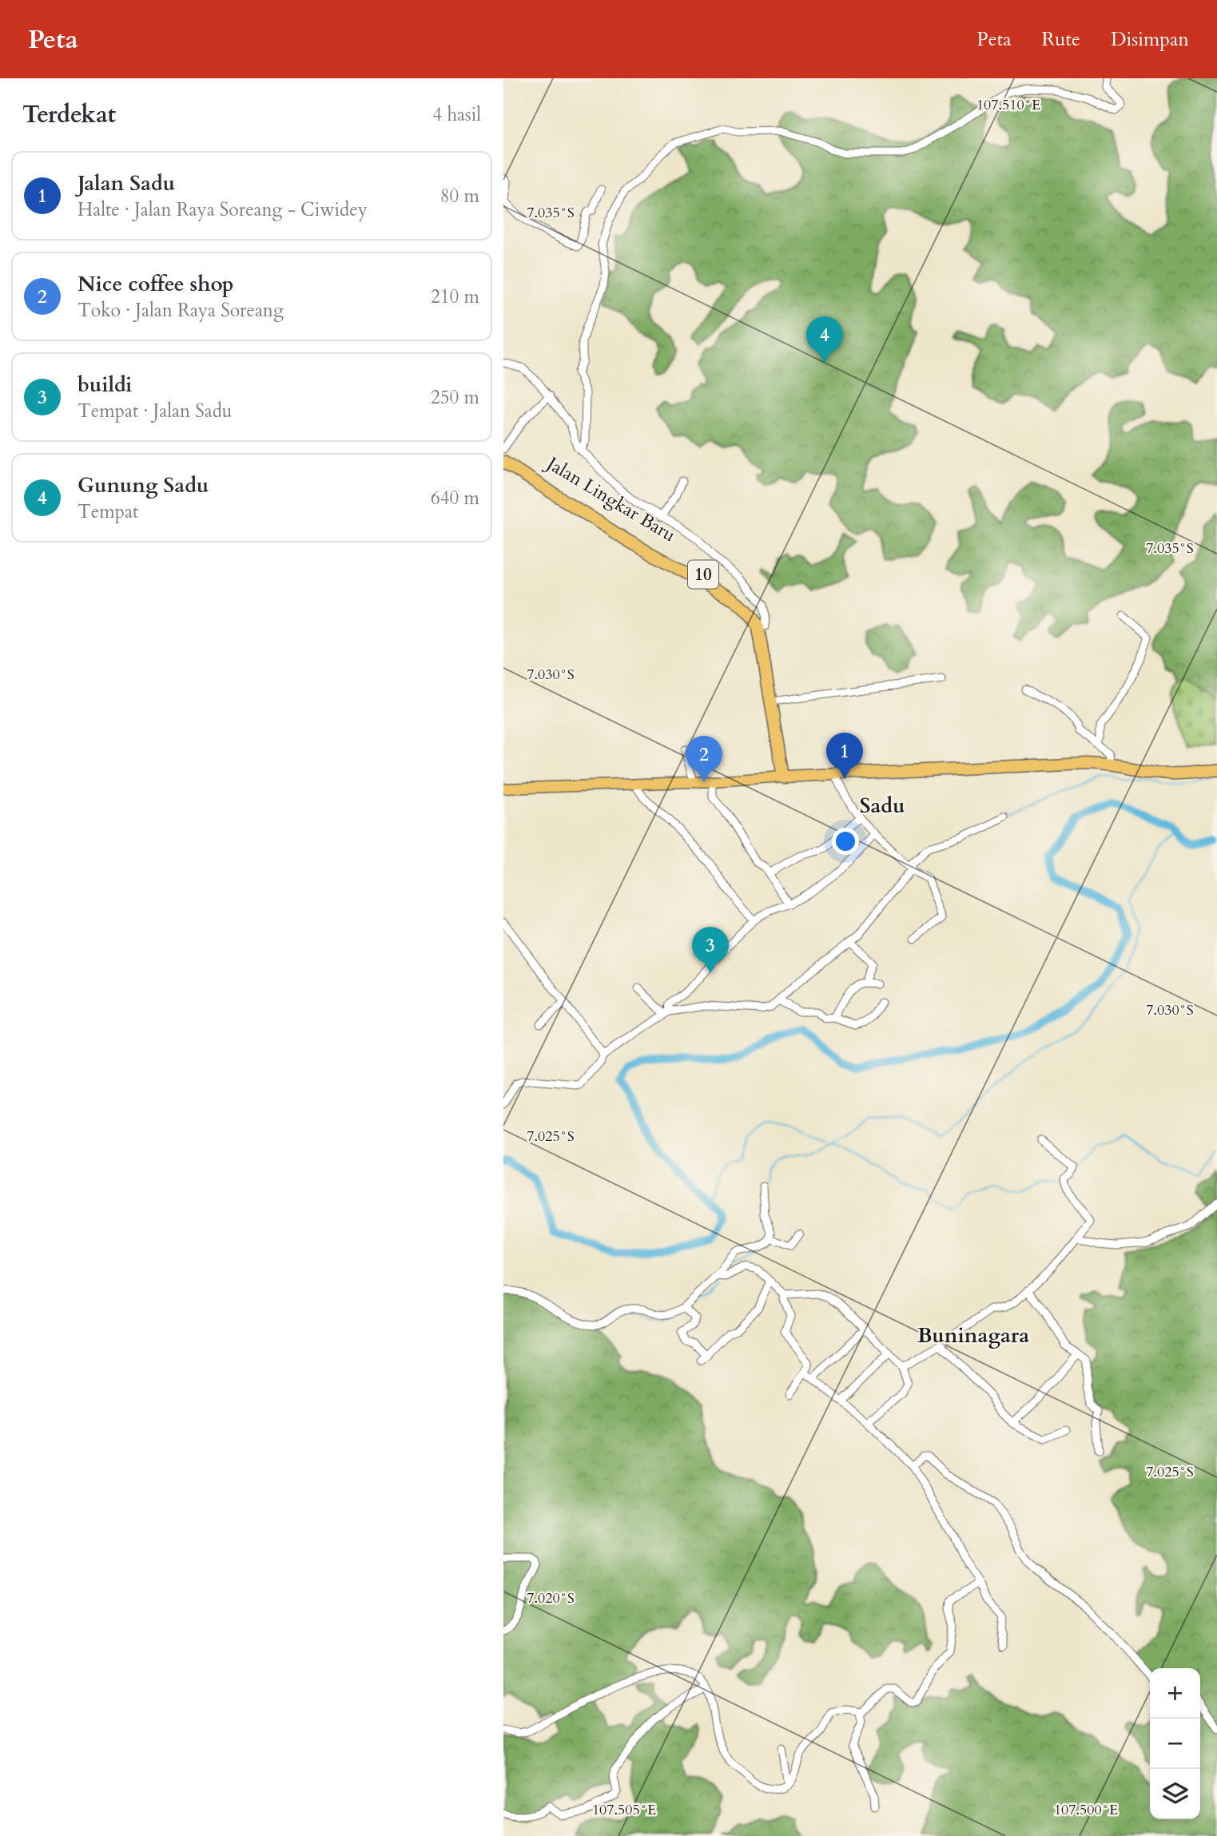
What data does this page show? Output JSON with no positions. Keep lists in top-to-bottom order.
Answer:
{
  "streets": {
    "highway": ["Jalan Lingkar Baru", "10"]
  },
  "districts": ["Sadu", "Buninagara"],
  "page": {
    "header": "Peta",
    "nav": ["Peta", "Rute", "Disimpan"],
    "heading": ["Terdekat", "4 hasil"],
    "list": [
      {
        "mark": "1",
        "name": "Jalan Sadu",
        "note": "Halte · Jalan Raya Soreang - Ciwidey",
        "value": "80 m"
      },
      {
        "mark": "2",
        "name": "Nice coffee shop",
        "note": "Toko · Jalan Raya Soreang",
        "value": "210 m"
      },
      {
        "mark": "3",
        "name": "buildi",
        "note": "Tempat · Jalan Sadu",
        "value": "250 m"
      },
      {
        "mark": "4",
        "name": "Gunung Sadu",
        "note": "Tempat",
        "value": "640 m"
      }
    ],
    "pins": [
      "4",
      "1",
      "2",
      "3"
    ],
    "map_buttons": ["+", "−"]
  },
  "coordinates": [
    "107.510°E",
    "7.035°S",
    "7.030°S",
    "7.025°S",
    "7.020°S",
    "107.505°E",
    "107.500°E"
  ]
}
